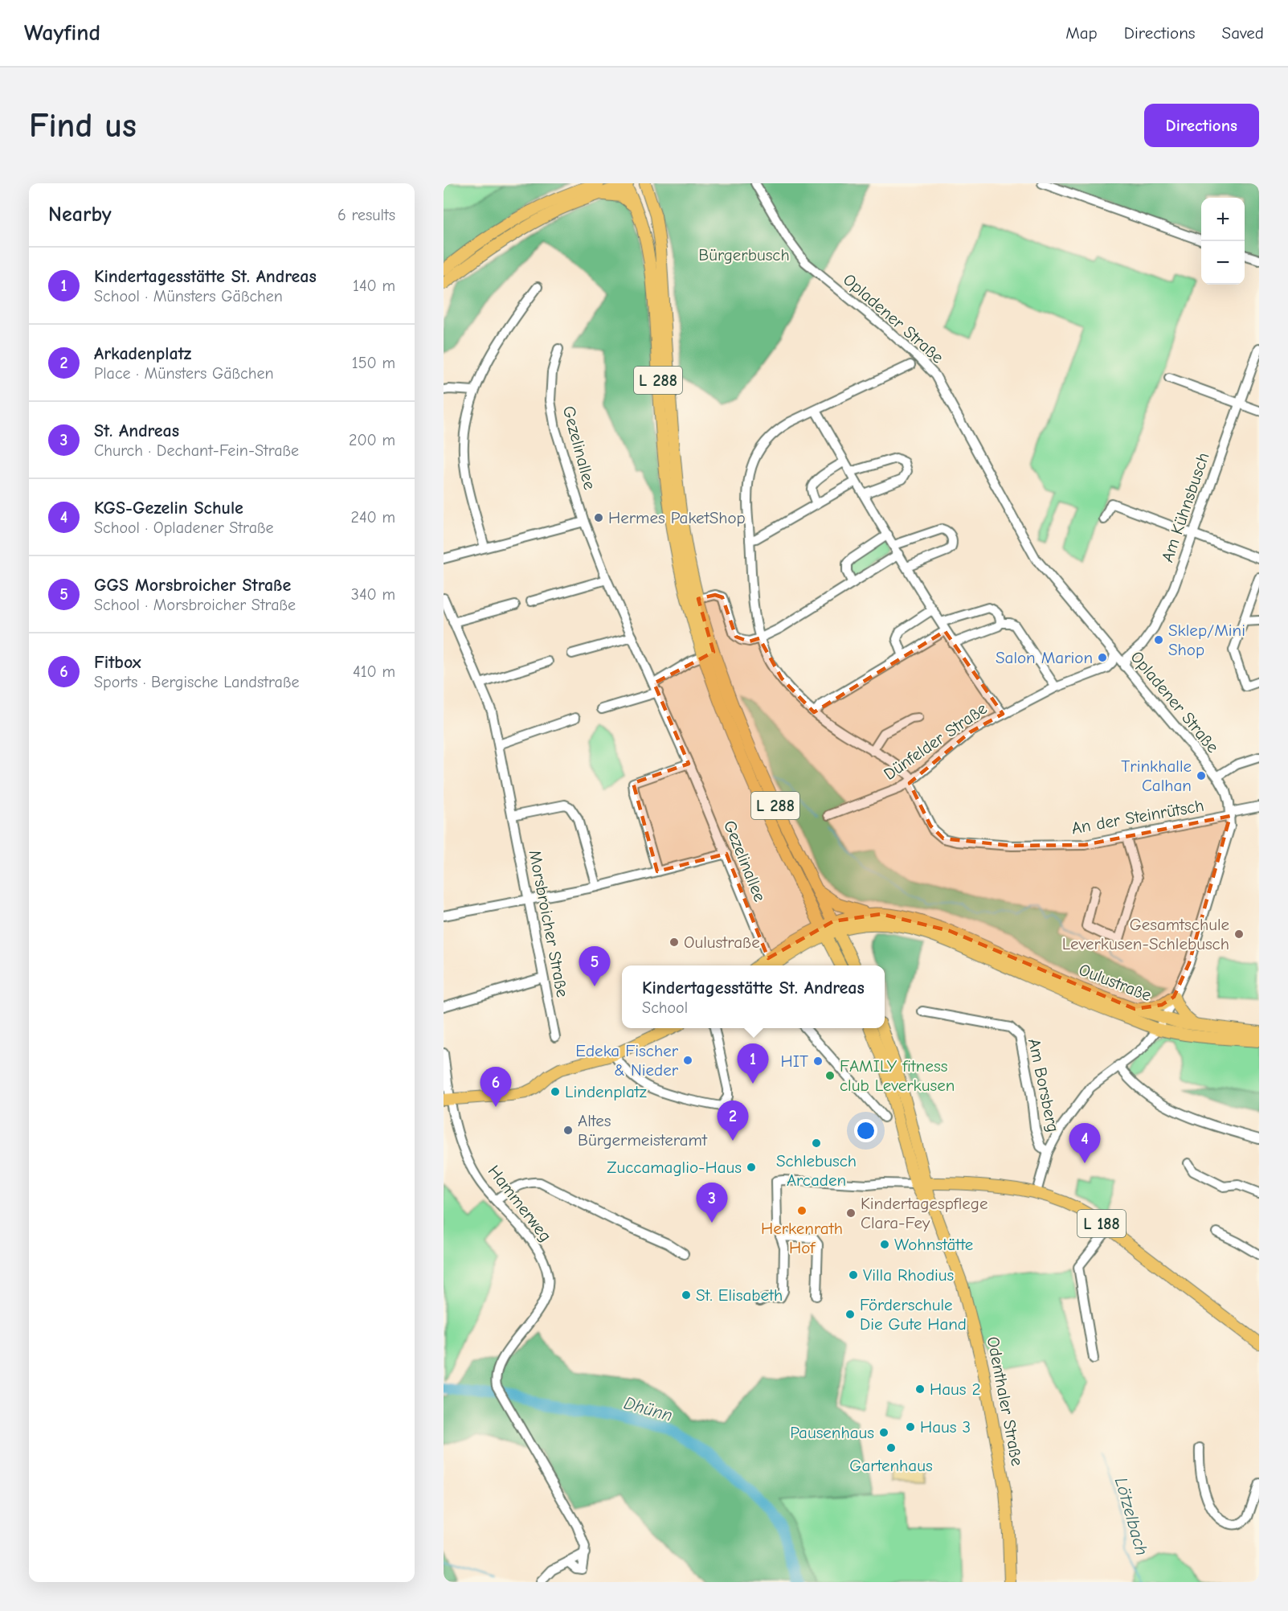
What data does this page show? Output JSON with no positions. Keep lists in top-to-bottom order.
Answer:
{
  "streets": {
    "main road": [
      "L 288",
      "Oulustraße",
      "L 188",
      "Odenthaler Straße"
    ],
    "street": [
      "Opladener Straße",
      "Gezelinallee",
      "Am Kühnsbusch",
      "Dünfelder Straße",
      "An der Steinrütsch",
      "Morsbroicher Straße",
      "Am Borsberg",
      "Hammerweg"
    ]
  },
  "crossings": [
    ["Opladener Straße", "Am Kühnsbusch"],
    ["Opladener Straße", "Dünfelder Straße"],
    ["Opladener Straße", "An der Steinrütsch"],
    ["Opladener Straße", "Oulustraße"],
    ["Opladener Straße", "Am Borsberg"],
    ["Opladener Straße", "L 188"],
    ["L 288", "Oulustraße"],
    ["Gezelinallee", "Oulustraße"],
    ["Dünfelder Straße", "An der Steinrütsch"],
    ["L 188", "Odenthaler Straße"]
  ],
  "water": ["Dhünn", "Lötzelbach"],
  "parks": ["Bürgerbusch"],
  "places": [
    "Hermes PaketShop",
    "Sklep/Mini Shop",
    "Salon Marion",
    "Trinkhalle Calhan",
    "Gesamtschule Leverkusen-Schlebusch",
    "Oulustraße",
    "Edeka Fischer & Nieder",
    "HIT",
    "FAMILY fitness club Leverkusen",
    "Lindenplatz",
    "Altes Bürgermeisteramt",
    "Schlebusch Arcaden",
    "Zuccamaglio-Haus",
    "Herkenrath Hof",
    "Kindertagespflege Clara-Fey",
    "Wohnstätte",
    "Villa Rhodius",
    "St. Elisabeth",
    "Förderschule Die Gute Hand",
    "Haus 2",
    "Haus 3",
    "Pausenhaus",
    "Gartenhaus"
  ],
  "page": {
    "header": "Wayfind",
    "nav": ["Map", "Directions", "Saved"],
    "buttons": "Directions",
    "title": "Find us",
    "heading": ["Nearby", "6 results"],
    "map_buttons": ["+", "−"],
    "list": [
      {
        "mark": "1",
        "name": "Kindertagesstätte St. Andreas",
        "note": "School · Münsters Gäßchen",
        "value": "140 m"
      },
      {
        "mark": "2",
        "name": "Arkadenplatz",
        "note": "Place · Münsters Gäßchen",
        "value": "150 m"
      },
      {
        "mark": "3",
        "name": "St. Andreas",
        "note": "Church · Dechant-Fein-Straße",
        "value": "200 m"
      },
      {
        "mark": "4",
        "name": "KGS-Gezelin Schule",
        "note": "School · Opladener Straße",
        "value": "240 m"
      },
      {
        "mark": "5",
        "name": "GGS Morsbroicher Straße",
        "note": "School · Morsbroicher Straße",
        "value": "340 m"
      },
      {
        "mark": "6",
        "name": "Fitbox",
        "note": "Sports · Bergische Landstraße",
        "value": "410 m"
      }
    ],
    "pins": [
      "5",
      "1",
      "6",
      "2",
      "4",
      "3"
    ],
    "popup": ["Kindertagesstätte St. Andreas", "School"]
  }
}
